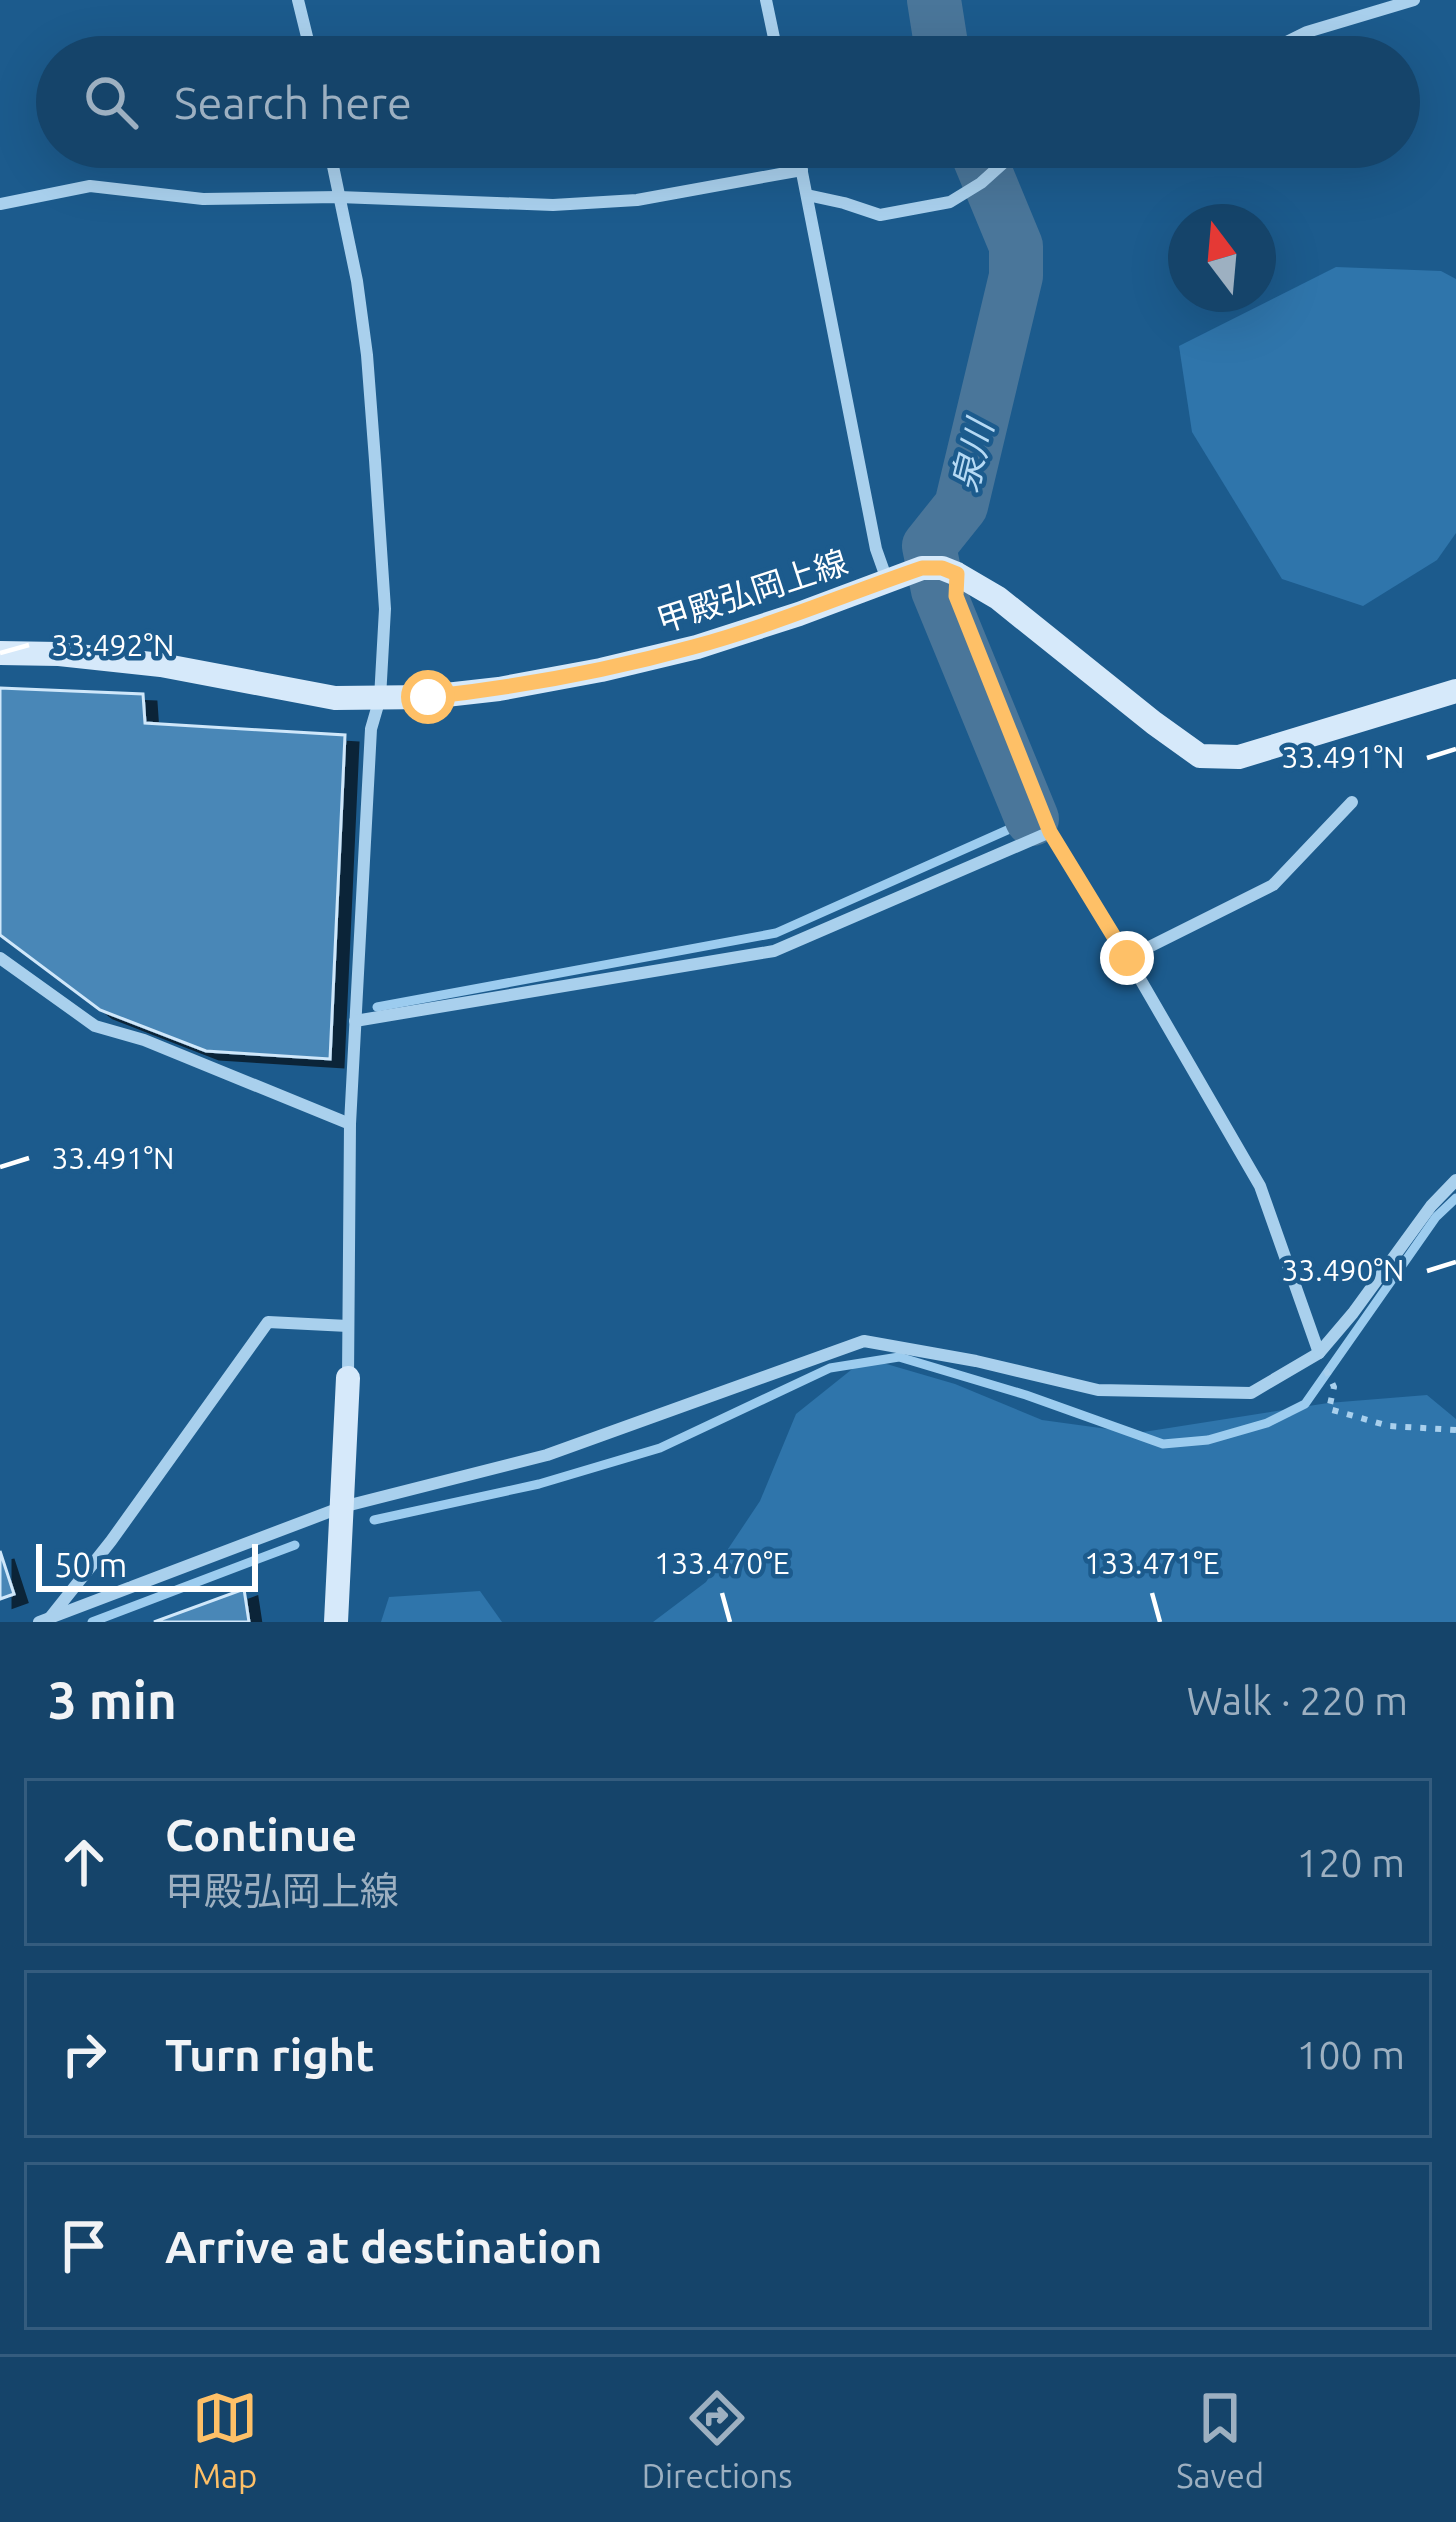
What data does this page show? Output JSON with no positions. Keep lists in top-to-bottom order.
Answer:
{
  "streets": {
    "main road": ["甲殿弘岡上線"]
  },
  "water": ["泉川"],
  "scale_bar": "50 m",
  "north": "top",
  "page": {
    "search": "Search here",
    "scale": "50 m",
    "heading": ["3 min", "Walk · 220 m"],
    "list": [
      ["Continue", "甲殿弘岡上線", "120 m"],
      ["Turn right", "100 m"],
      "Arrive at destination"
    ],
    "nav": ["Map", "Directions", "Saved"]
  },
  "coordinates": [
    "33.492°N",
    "33.491°N",
    "33.490°N",
    "133.470°E",
    "133.471°E"
  ]
}
